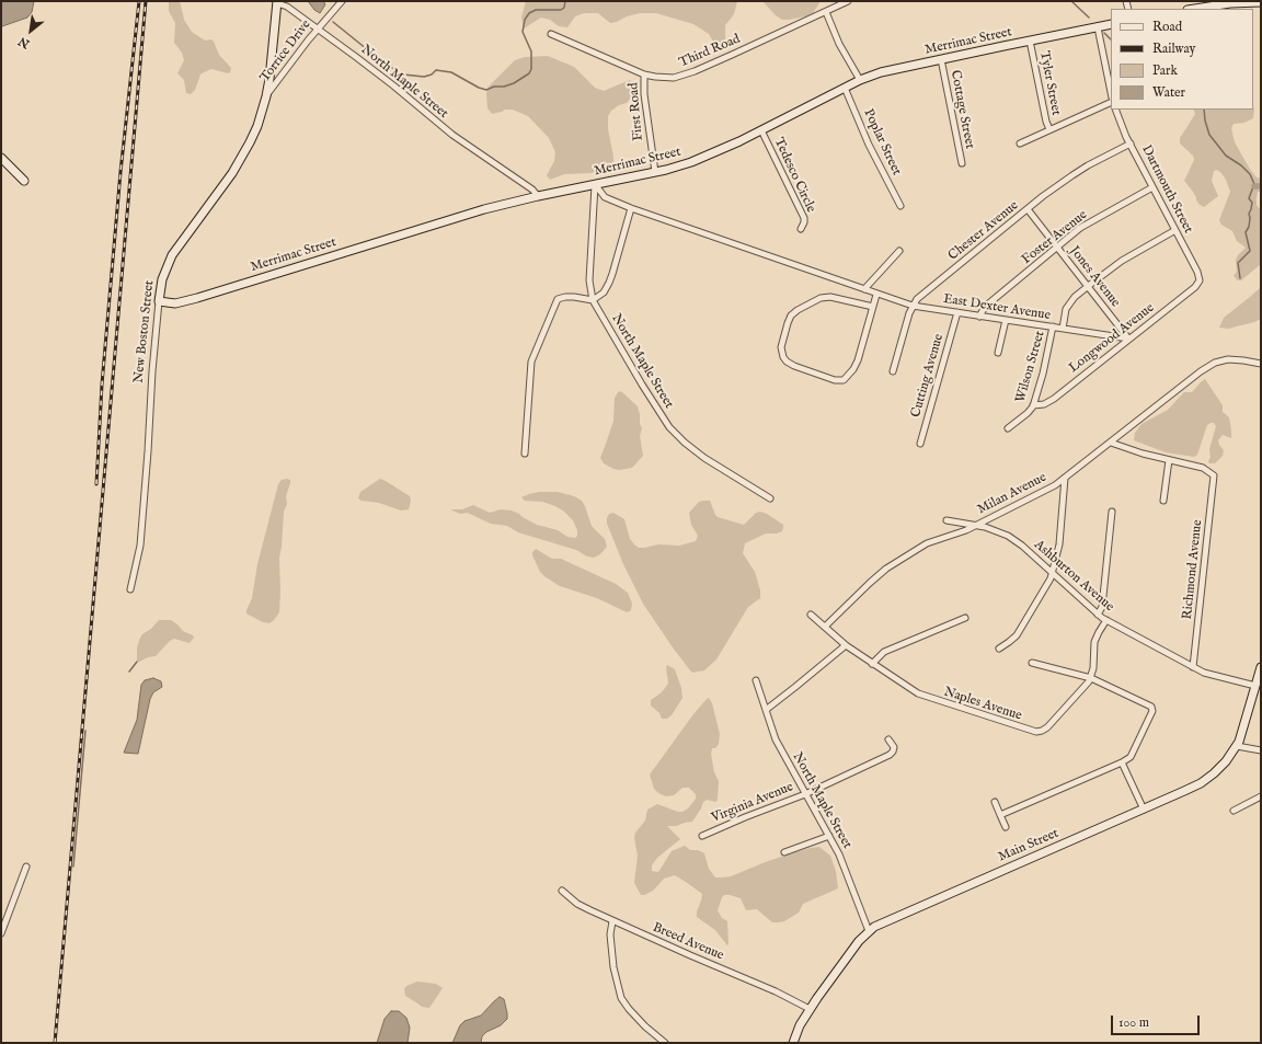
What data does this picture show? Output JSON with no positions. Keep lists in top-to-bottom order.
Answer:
{
  "streets": {
    "main road": ["Merrimac Street", "New Boston Street", "Main Street"],
    "street": [
      "Torrice Drive",
      "Third Road",
      "North Maple Street",
      "Tyler Street",
      "Cottage Street",
      "First Road",
      "Poplar Street",
      "Tedesco Circle",
      "Dartmouth Street",
      "Chester Avenue",
      "Foster Avenue",
      "Jones Avenue",
      "East Dexter Avenue",
      "Longwood Avenue",
      "Wilson Street",
      "Cutting Avenue",
      "Milan Avenue",
      "Richmond Avenue",
      "Ashburton Avenue",
      "Naples Avenue",
      "Virginia Avenue",
      "Breed Avenue"
    ]
  },
  "crossings": [
    ["Merrimac Street", "North Maple Street"],
    ["Merrimac Street", "Tyler Street"],
    ["Merrimac Street", "Cottage Street"],
    ["Merrimac Street", "First Road"],
    ["Merrimac Street", "Poplar Street"],
    ["Merrimac Street", "Tedesco Circle"],
    ["Merrimac Street", "New Boston Street"],
    ["Torrice Drive", "North Maple Street"],
    ["Torrice Drive", "New Boston Street"],
    ["Third Road", "First Road"],
    ["North Maple Street", "New Boston Street"],
    ["North Maple Street", "Virginia Avenue"],
    ["North Maple Street", "Main Street"],
    ["Dartmouth Street", "Chester Avenue"],
    ["Dartmouth Street", "Foster Avenue"],
    ["Dartmouth Street", "Longwood Avenue"],
    ["Chester Avenue", "Jones Avenue"],
    ["Chester Avenue", "East Dexter Avenue"],
    ["Foster Avenue", "Jones Avenue"],
    ["Foster Avenue", "East Dexter Avenue"],
    ["Jones Avenue", "East Dexter Avenue"],
    ["Jones Avenue", "Longwood Avenue"],
    ["East Dexter Avenue", "Longwood Avenue"],
    ["East Dexter Avenue", "Wilson Street"],
    ["East Dexter Avenue", "Cutting Avenue"],
    ["Longwood Avenue", "Wilson Street"],
    ["Milan Avenue", "Ashburton Avenue"],
    ["Milan Avenue", "Naples Avenue"],
    ["Richmond Avenue", "Ashburton Avenue"],
    ["Ashburton Avenue", "Main Street"],
    ["Main Street", "Breed Avenue"]
  ],
  "legend": [
    "Road",
    "Railway",
    "Park",
    "Water"
  ],
  "scale_bar": "100 m",
  "north": "bottom left"
}
